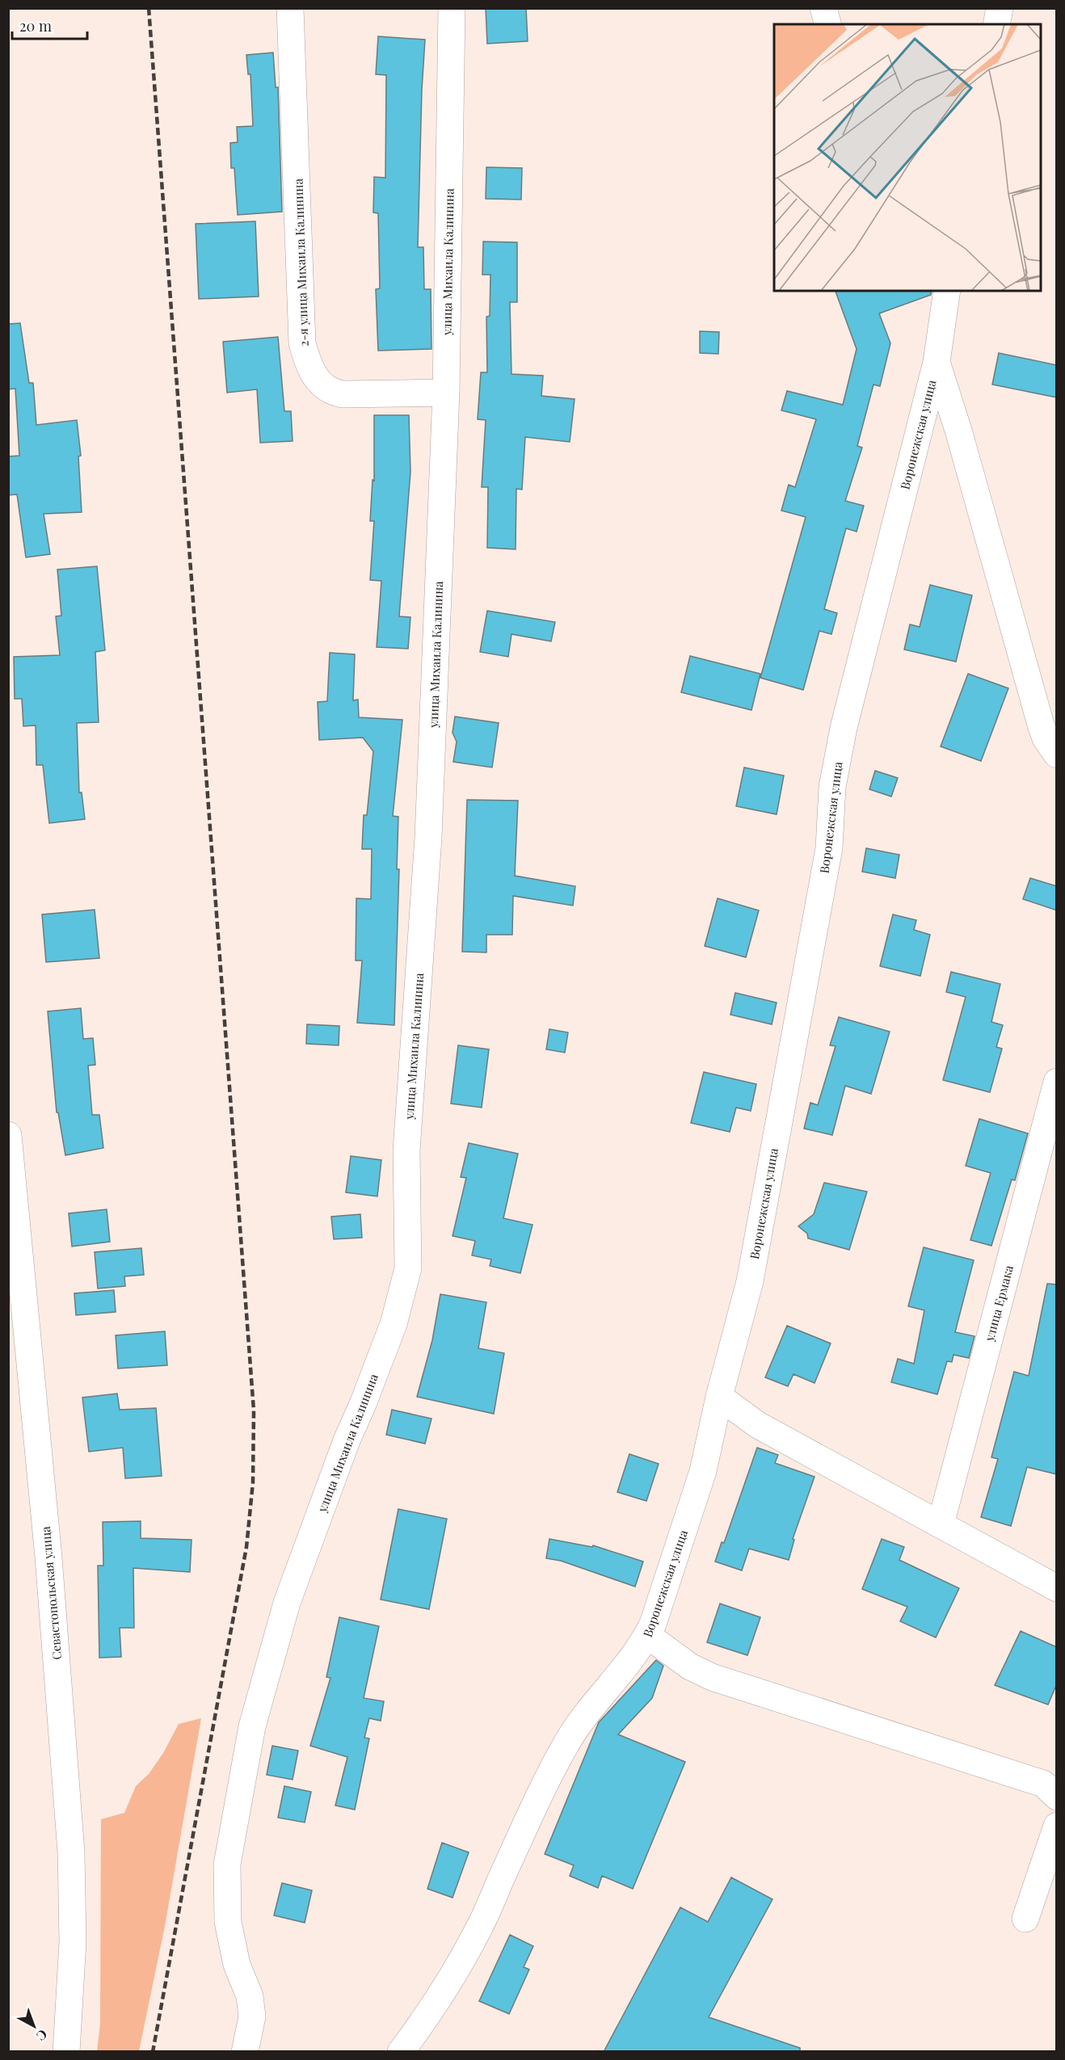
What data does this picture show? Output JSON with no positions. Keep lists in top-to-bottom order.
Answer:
{
  "streets": {
    "street": [
      "улица Михаила Калинина",
      "2-я улица Михаила Калинина",
      "Воронежская улица",
      "улица Ермака",
      "Севастопольская улица"
    ]
  },
  "crossings": [
    ["улица Михаила Калинина", "2-я улица Михаила Калинина"]
  ],
  "scale_bar": "20 m",
  "north": "bottom right"
}
